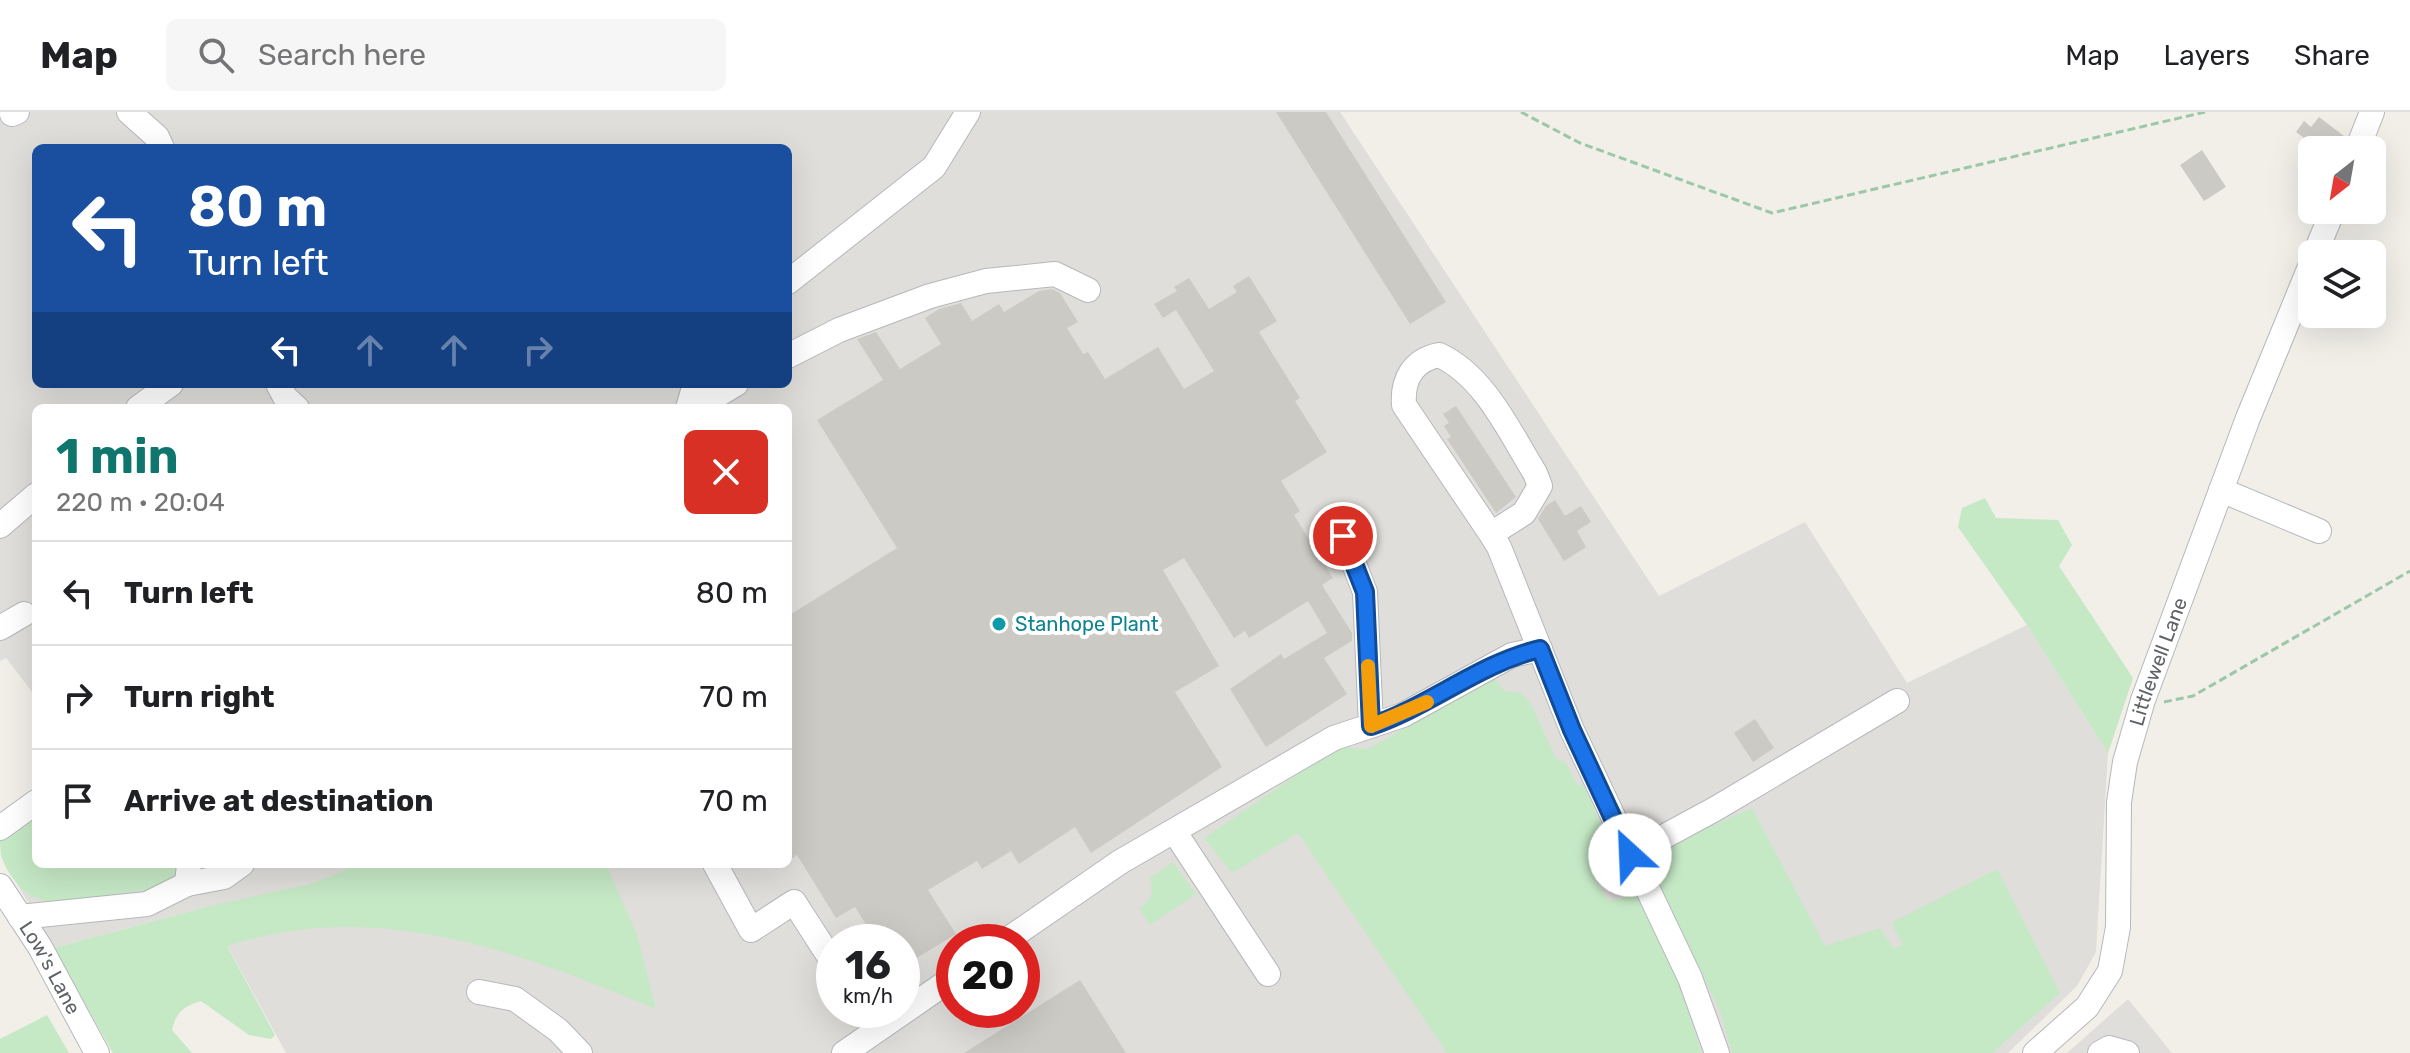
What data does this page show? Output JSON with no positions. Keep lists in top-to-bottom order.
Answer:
{
  "streets": {
    "street": ["Littlewell Lane", "Low's Lane"]
  },
  "places": ["Stanhope Plant"],
  "north": "bottom left",
  "page": {
    "header": "Map",
    "search": "Search here",
    "nav": ["Map", "Layers", "Share"],
    "turn": ["80 m", "Turn left"],
    "heading": ["1 min", "220 m · 20:04"],
    "list": [
      {
        "name": "Turn left",
        "value": "80 m"
      },
      {
        "name": "Turn right",
        "value": "70 m"
      },
      {
        "name": "Arrive at destination",
        "value": "70 m"
      }
    ],
    "speed": "16 km/h",
    "limit": "20"
  }
}
